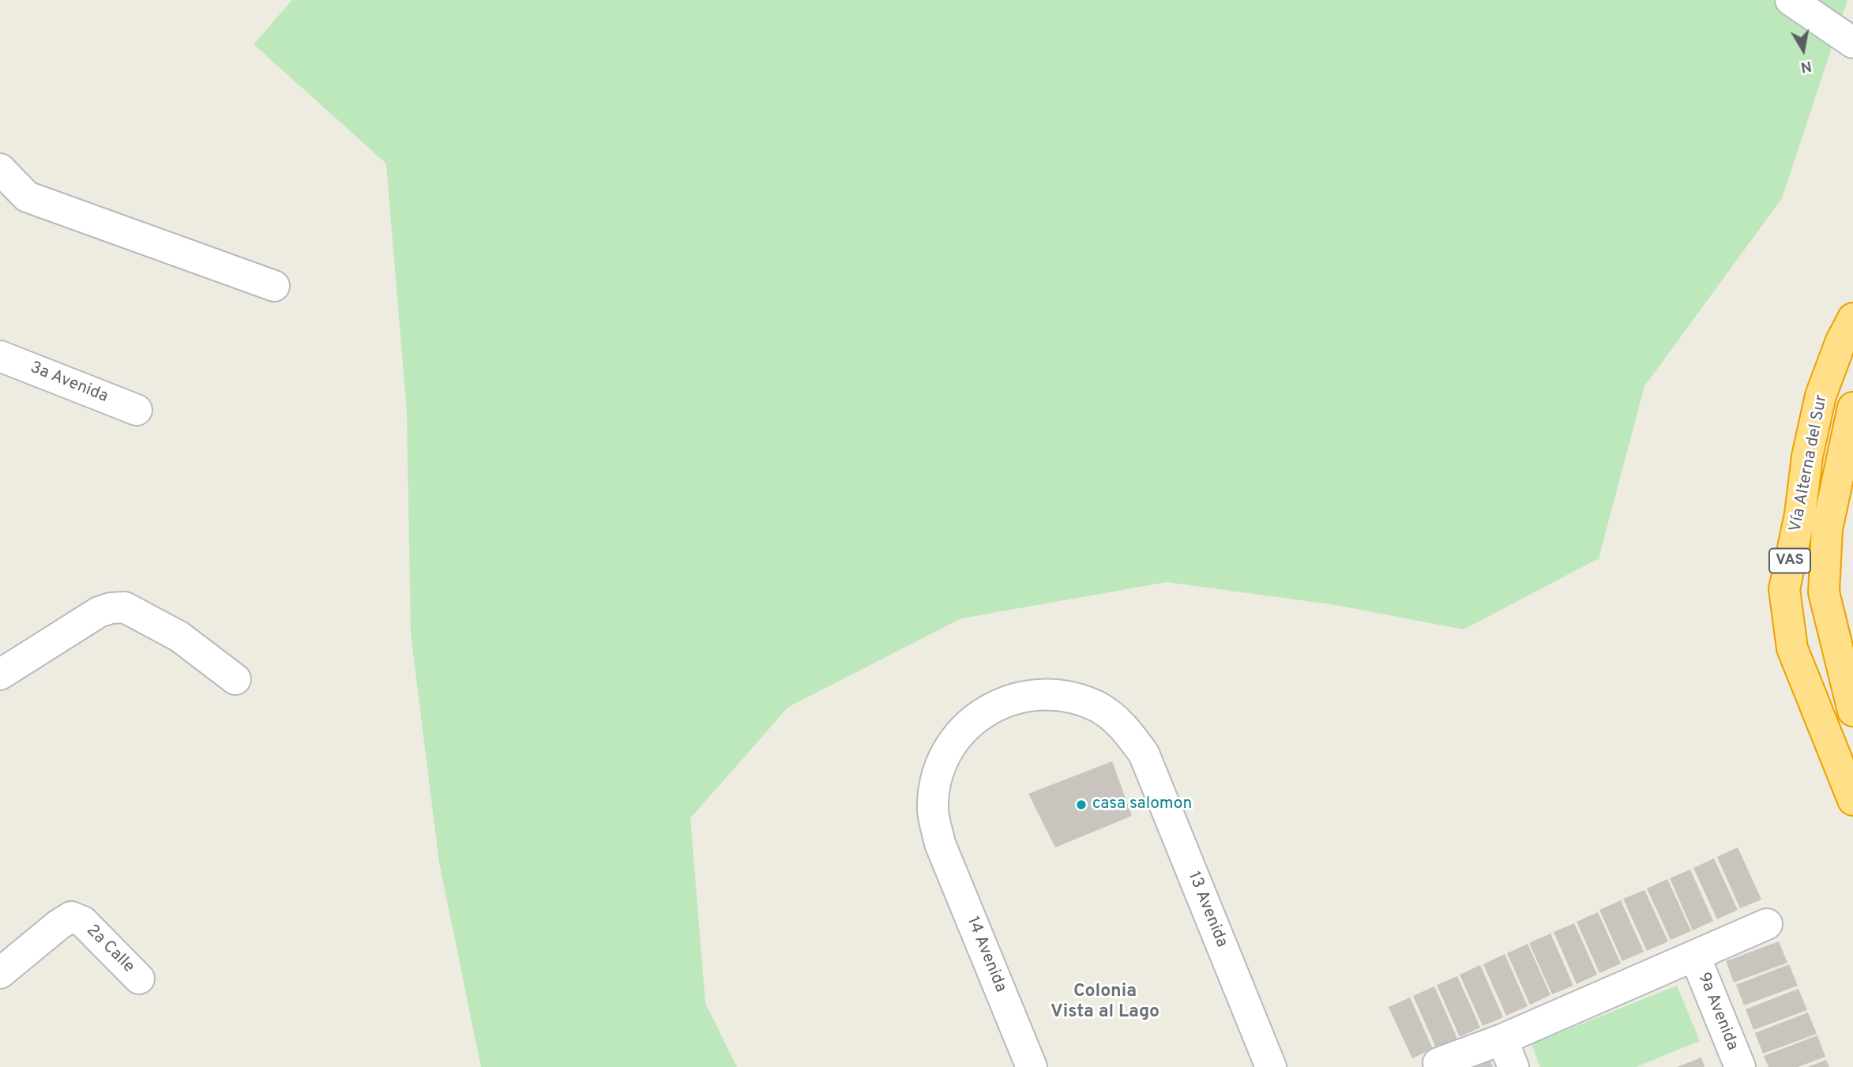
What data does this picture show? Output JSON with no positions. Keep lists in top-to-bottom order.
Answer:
{
  "streets": {
    "highway": ["Vía Alterna del Sur", "VAS"],
    "street": [
      "3a Avenida",
      "13 Avenida",
      "2a Calle",
      "14 Avenida",
      "9a Avenida"
    ]
  },
  "crossings": [
    ["13 Avenida", "14 Avenida"]
  ],
  "districts": ["Colonia Vista al Lago"],
  "places": ["casa salomon"],
  "north": "bottom"
}
